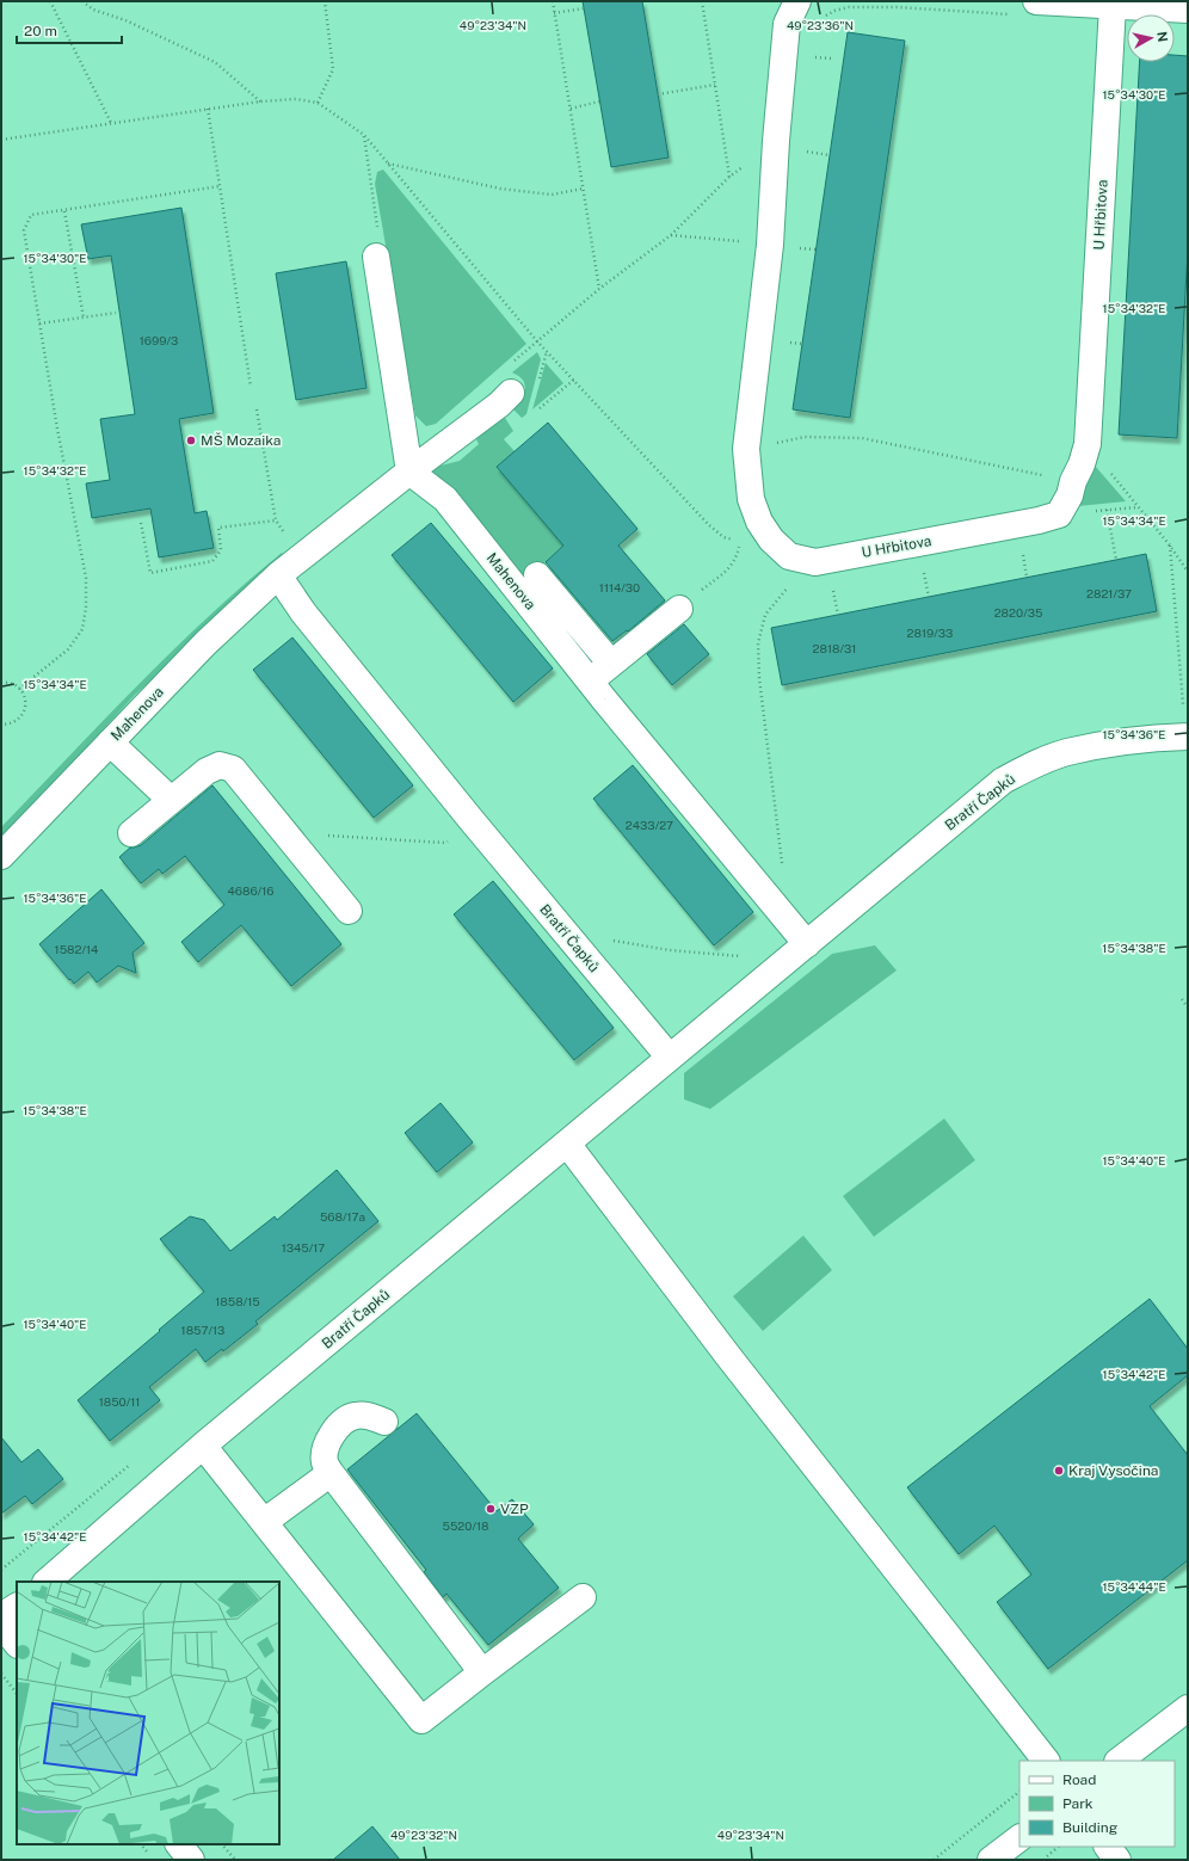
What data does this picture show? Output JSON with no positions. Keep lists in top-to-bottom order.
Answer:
{
  "streets": {
    "street": ["U Hřbitova", "Mahenova", "Bratří Čapků"]
  },
  "places": ["MŠ Mozaika", "Kraj Vysočina", "VZP"],
  "house_numbers": [
    "1699/3",
    "1114/30",
    "2821/37",
    "2820/35",
    "2819/33",
    "2818/31",
    "2433/27",
    "4686/16",
    "1582/14",
    "568/17a",
    "1345/17",
    "1858/15",
    "1857/13",
    "1850/11",
    "5520/18"
  ],
  "legend": ["Road", "Park", "Building"],
  "scale_bar": "20 m",
  "north": "right",
  "coordinates": [
    "49°23'34\"N",
    "49°23'36\"N",
    "15°34'30\"E",
    "15°34'32\"E",
    "15°34'34\"E",
    "15°34'36\"E",
    "15°34'38\"E",
    "15°34'40\"E",
    "15°34'42\"E",
    "15°34'44\"E",
    "49°23'32\"N"
  ]
}
